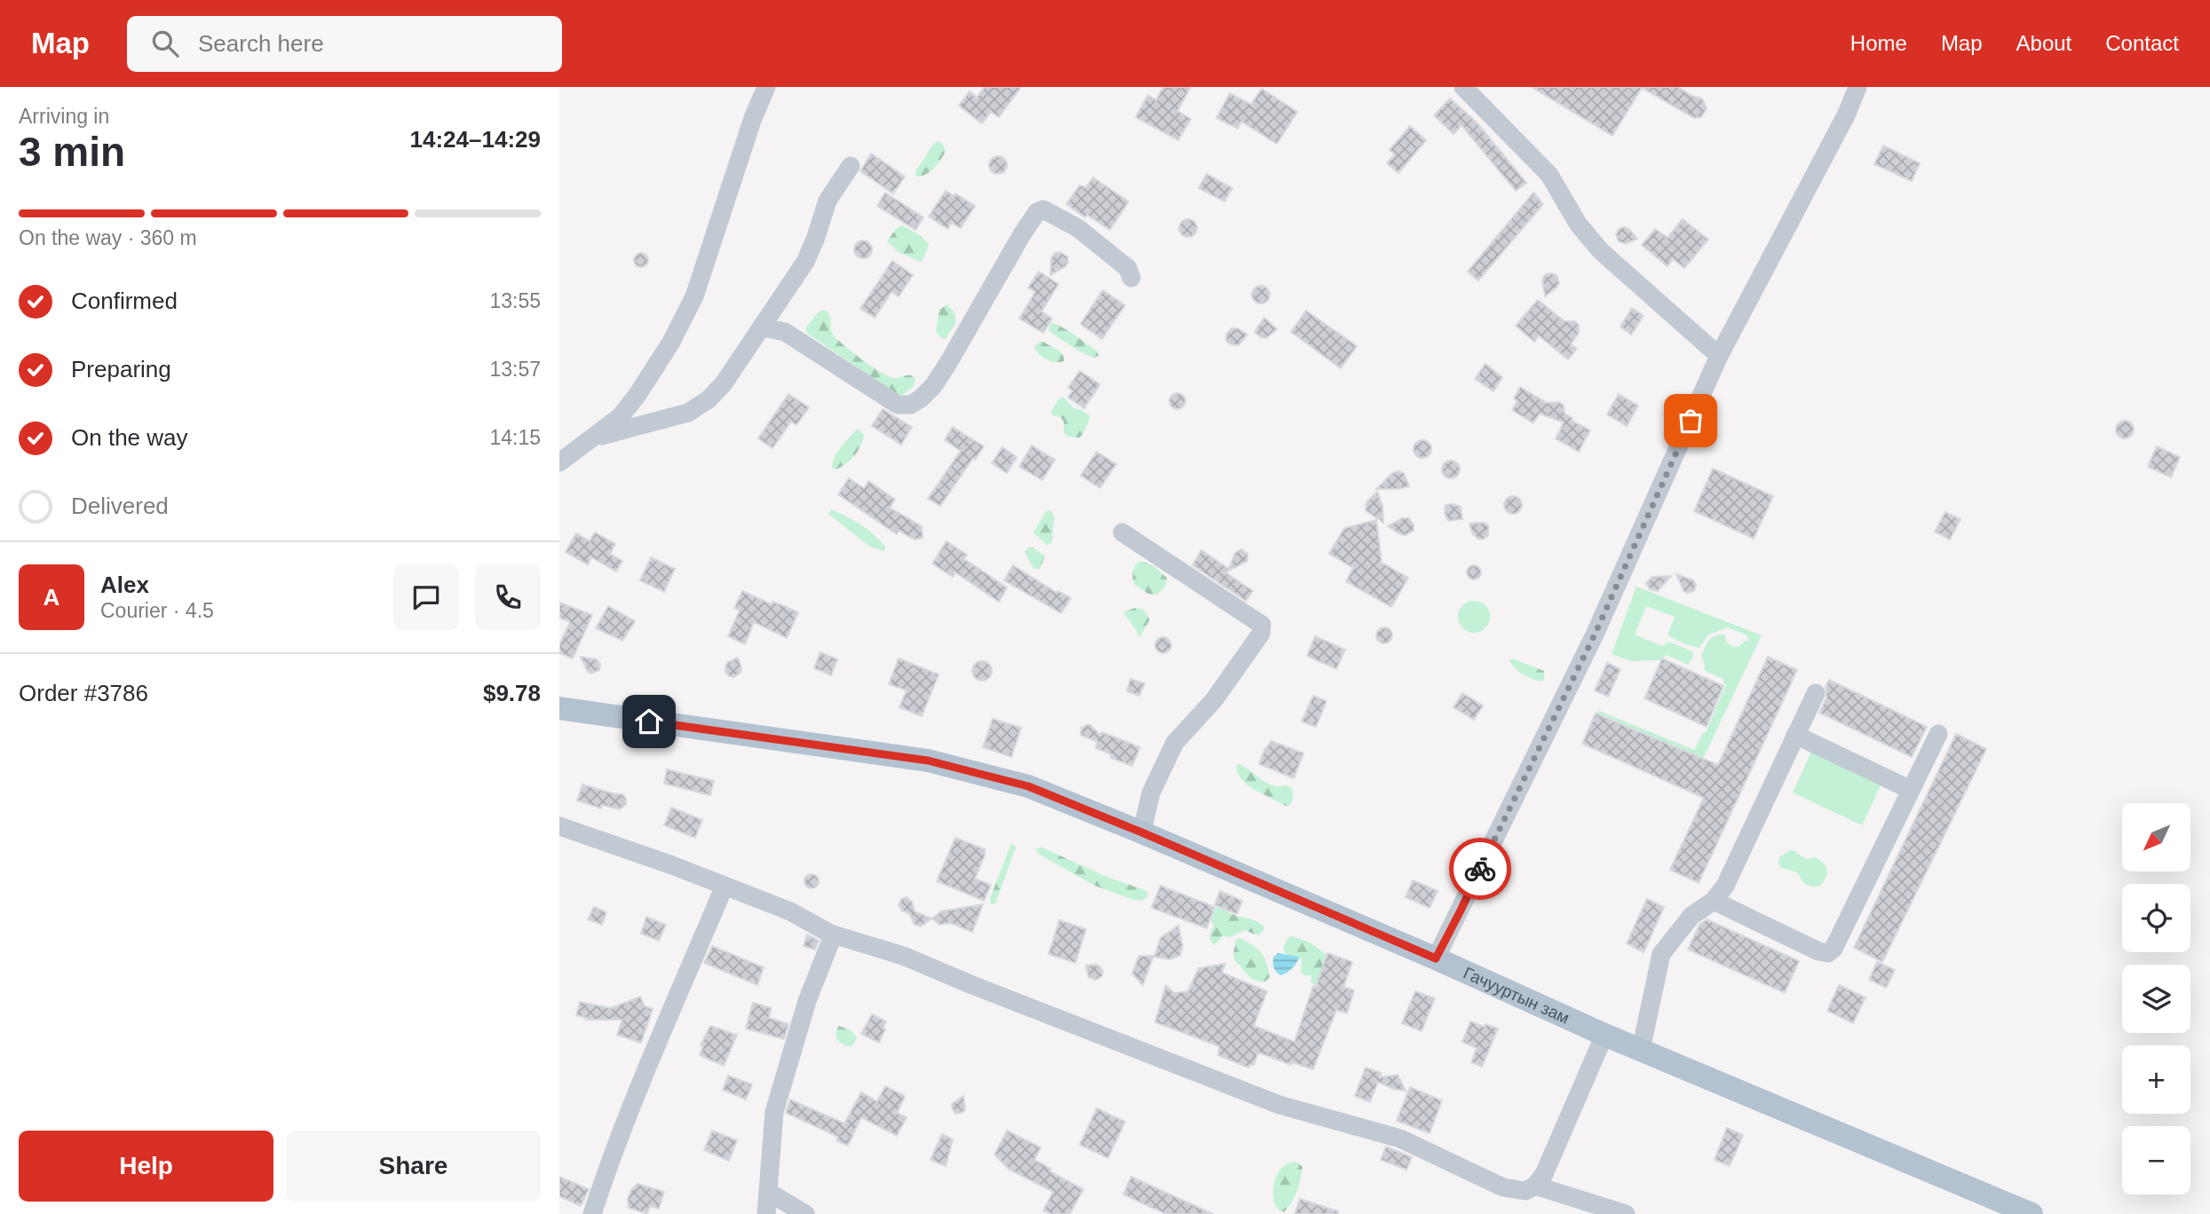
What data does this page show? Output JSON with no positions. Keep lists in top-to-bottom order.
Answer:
{
  "streets": {
    "main road": ["Гачууртын зам"]
  },
  "north": "bottom left",
  "page": {
    "header": "Map",
    "search": "Search here",
    "nav": [
      "Home",
      "Map",
      "About",
      "Contact"
    ],
    "heading": ["3 min", "Arriving in", "14:24–14:29"],
    "panel": [
      "Alex",
      "Courier · 4.5",
      "Order #3786",
      "$9.78"
    ],
    "bar": "On the way · 360 m",
    "list": [
      ["Confirmed", "13:55"],
      ["Preparing", "13:57"],
      ["On the way", "14:15"],
      "Delivered"
    ],
    "round": "A",
    "map_buttons": ["+", "−"],
    "buttons": ["Help", "Share"]
  }
}
